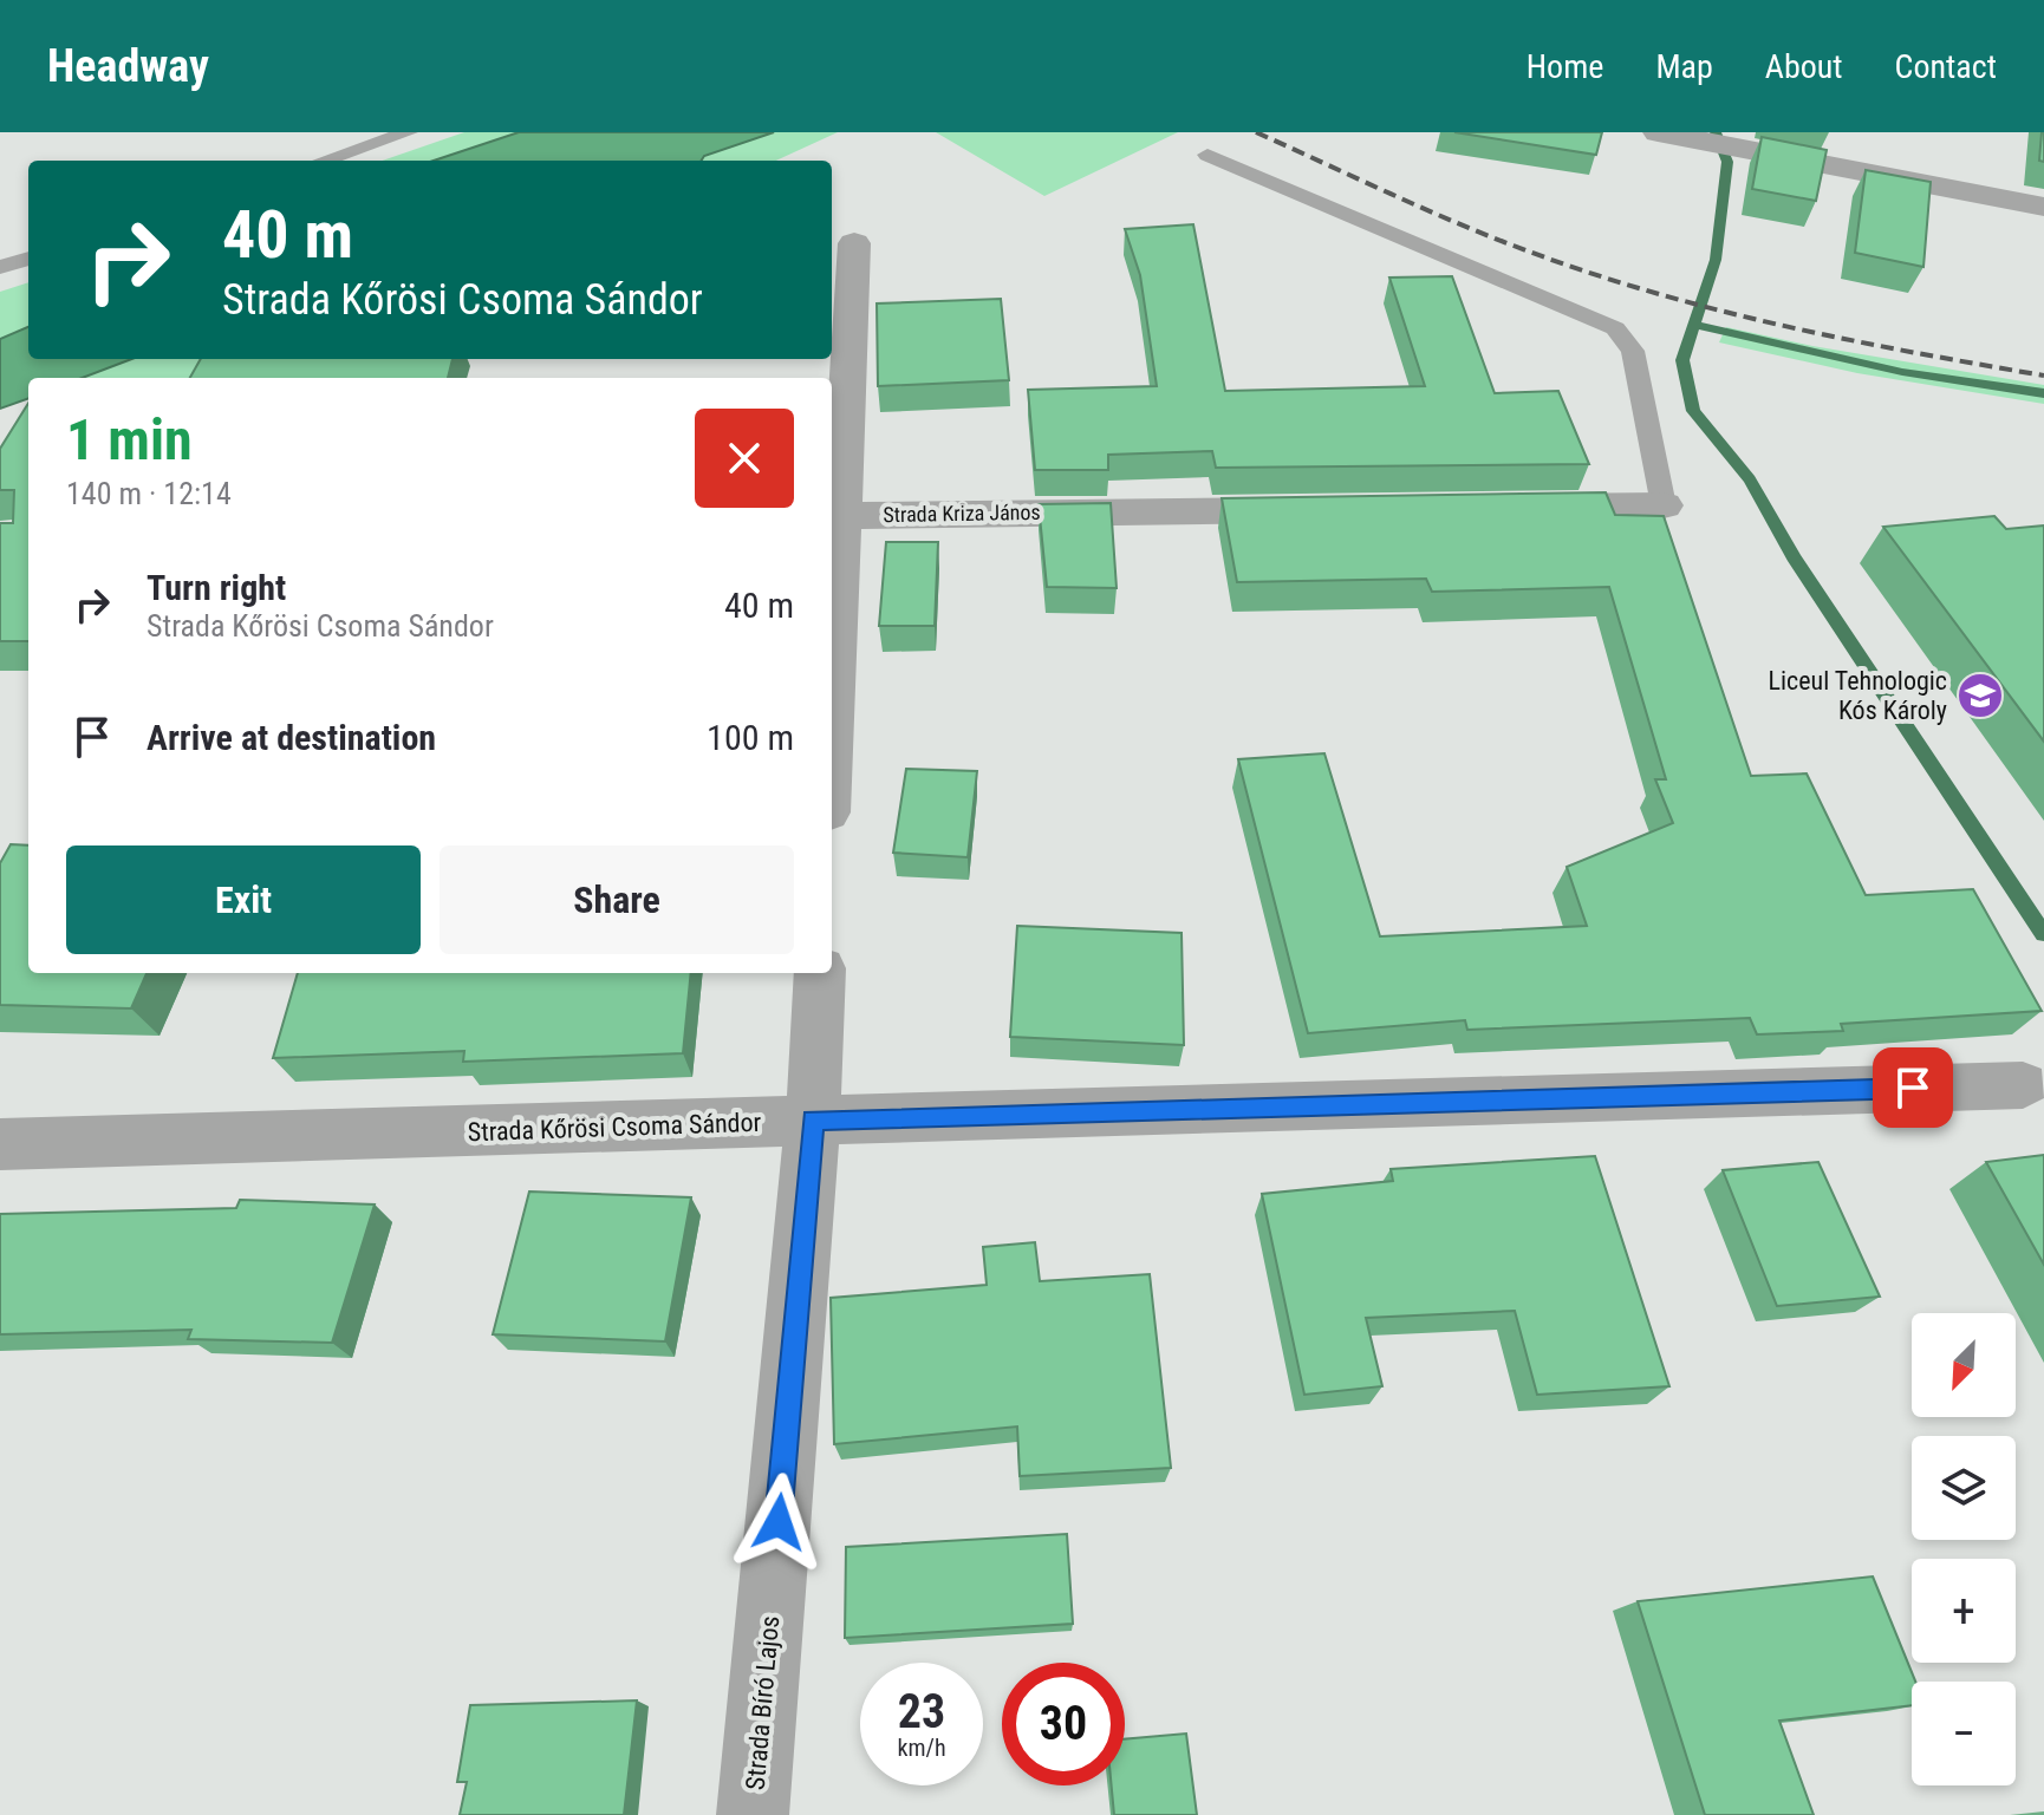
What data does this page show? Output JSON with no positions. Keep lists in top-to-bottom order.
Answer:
{
  "streets": {
    "street": ["Strada Kriza János", "Strada Kőrösi Csoma Sándor", "Strada Bíró Lajos"]
  },
  "crossings": [
    ["Strada Kőrösi Csoma Sándor", "Strada Bíró Lajos"]
  ],
  "places": {
    "school or university": ["Liceul Tehnologic Kós Károly"]
  },
  "north": "bottom left",
  "page": {
    "header": "Headway",
    "nav": [
      "Home",
      "Map",
      "About",
      "Contact"
    ],
    "turn": ["40 m", "Strada Kőrösi Csoma Sándor"],
    "heading": ["1 min", "140 m · 12:14"],
    "list": [
      {
        "name": "Turn right",
        "note": "Strada Kőrösi Csoma Sándor",
        "value": "40 m"
      },
      {
        "name": "Arrive at destination",
        "value": "100 m"
      }
    ],
    "buttons": ["Exit", "Share"],
    "map_buttons": ["+", "−"],
    "speed": "23 km/h",
    "limit": "30"
  }
}
